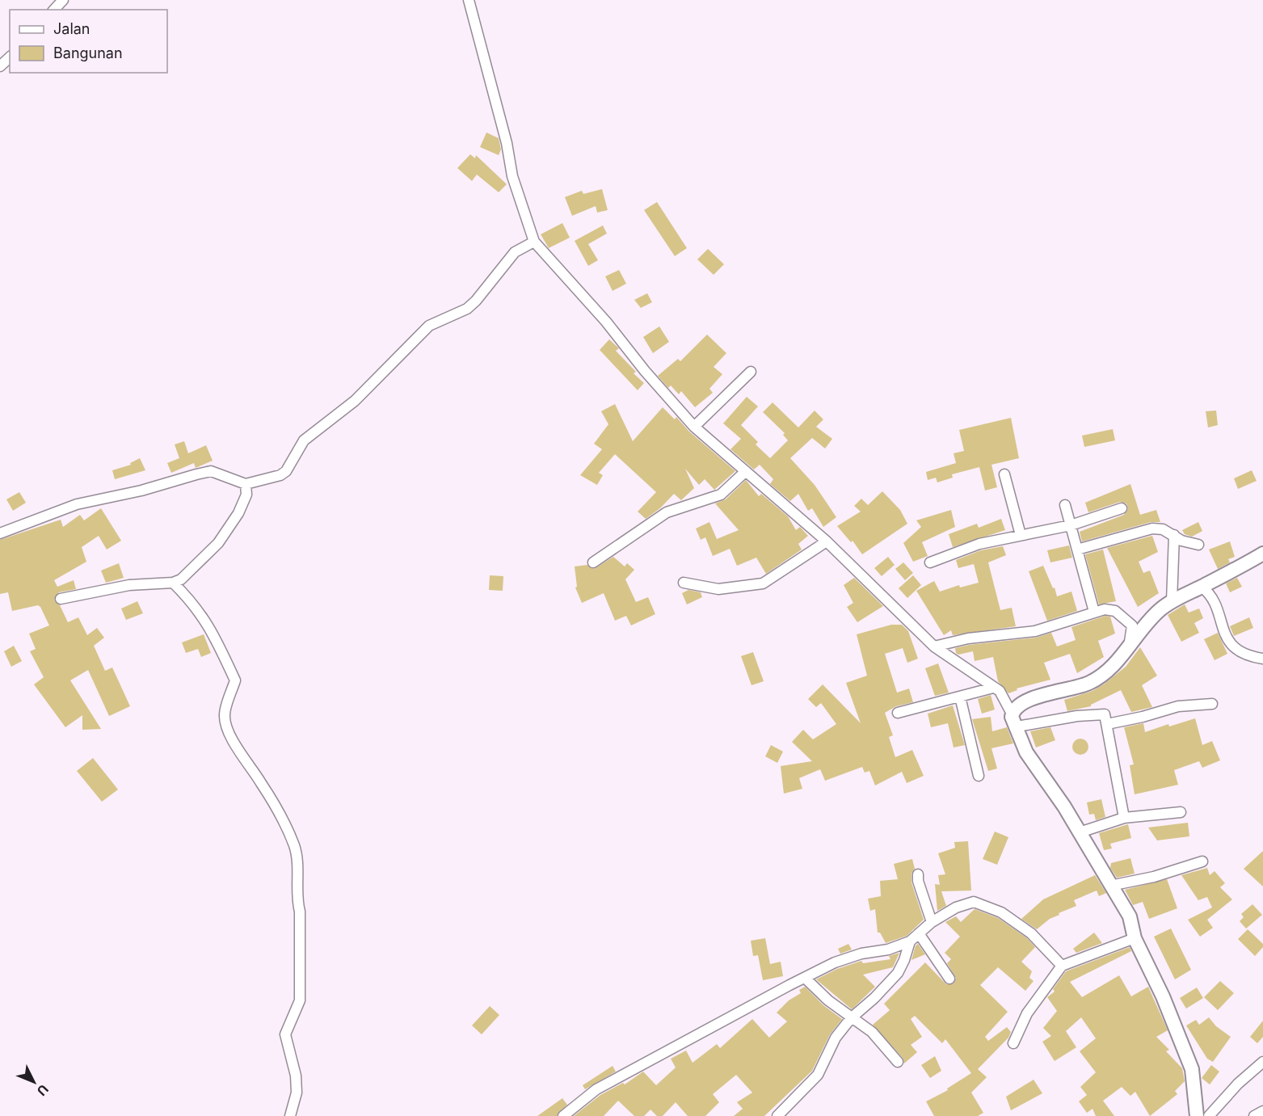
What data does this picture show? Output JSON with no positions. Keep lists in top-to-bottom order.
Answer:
{
  "legend": ["Jalan", "Bangunan"],
  "north": "bottom right"
}
